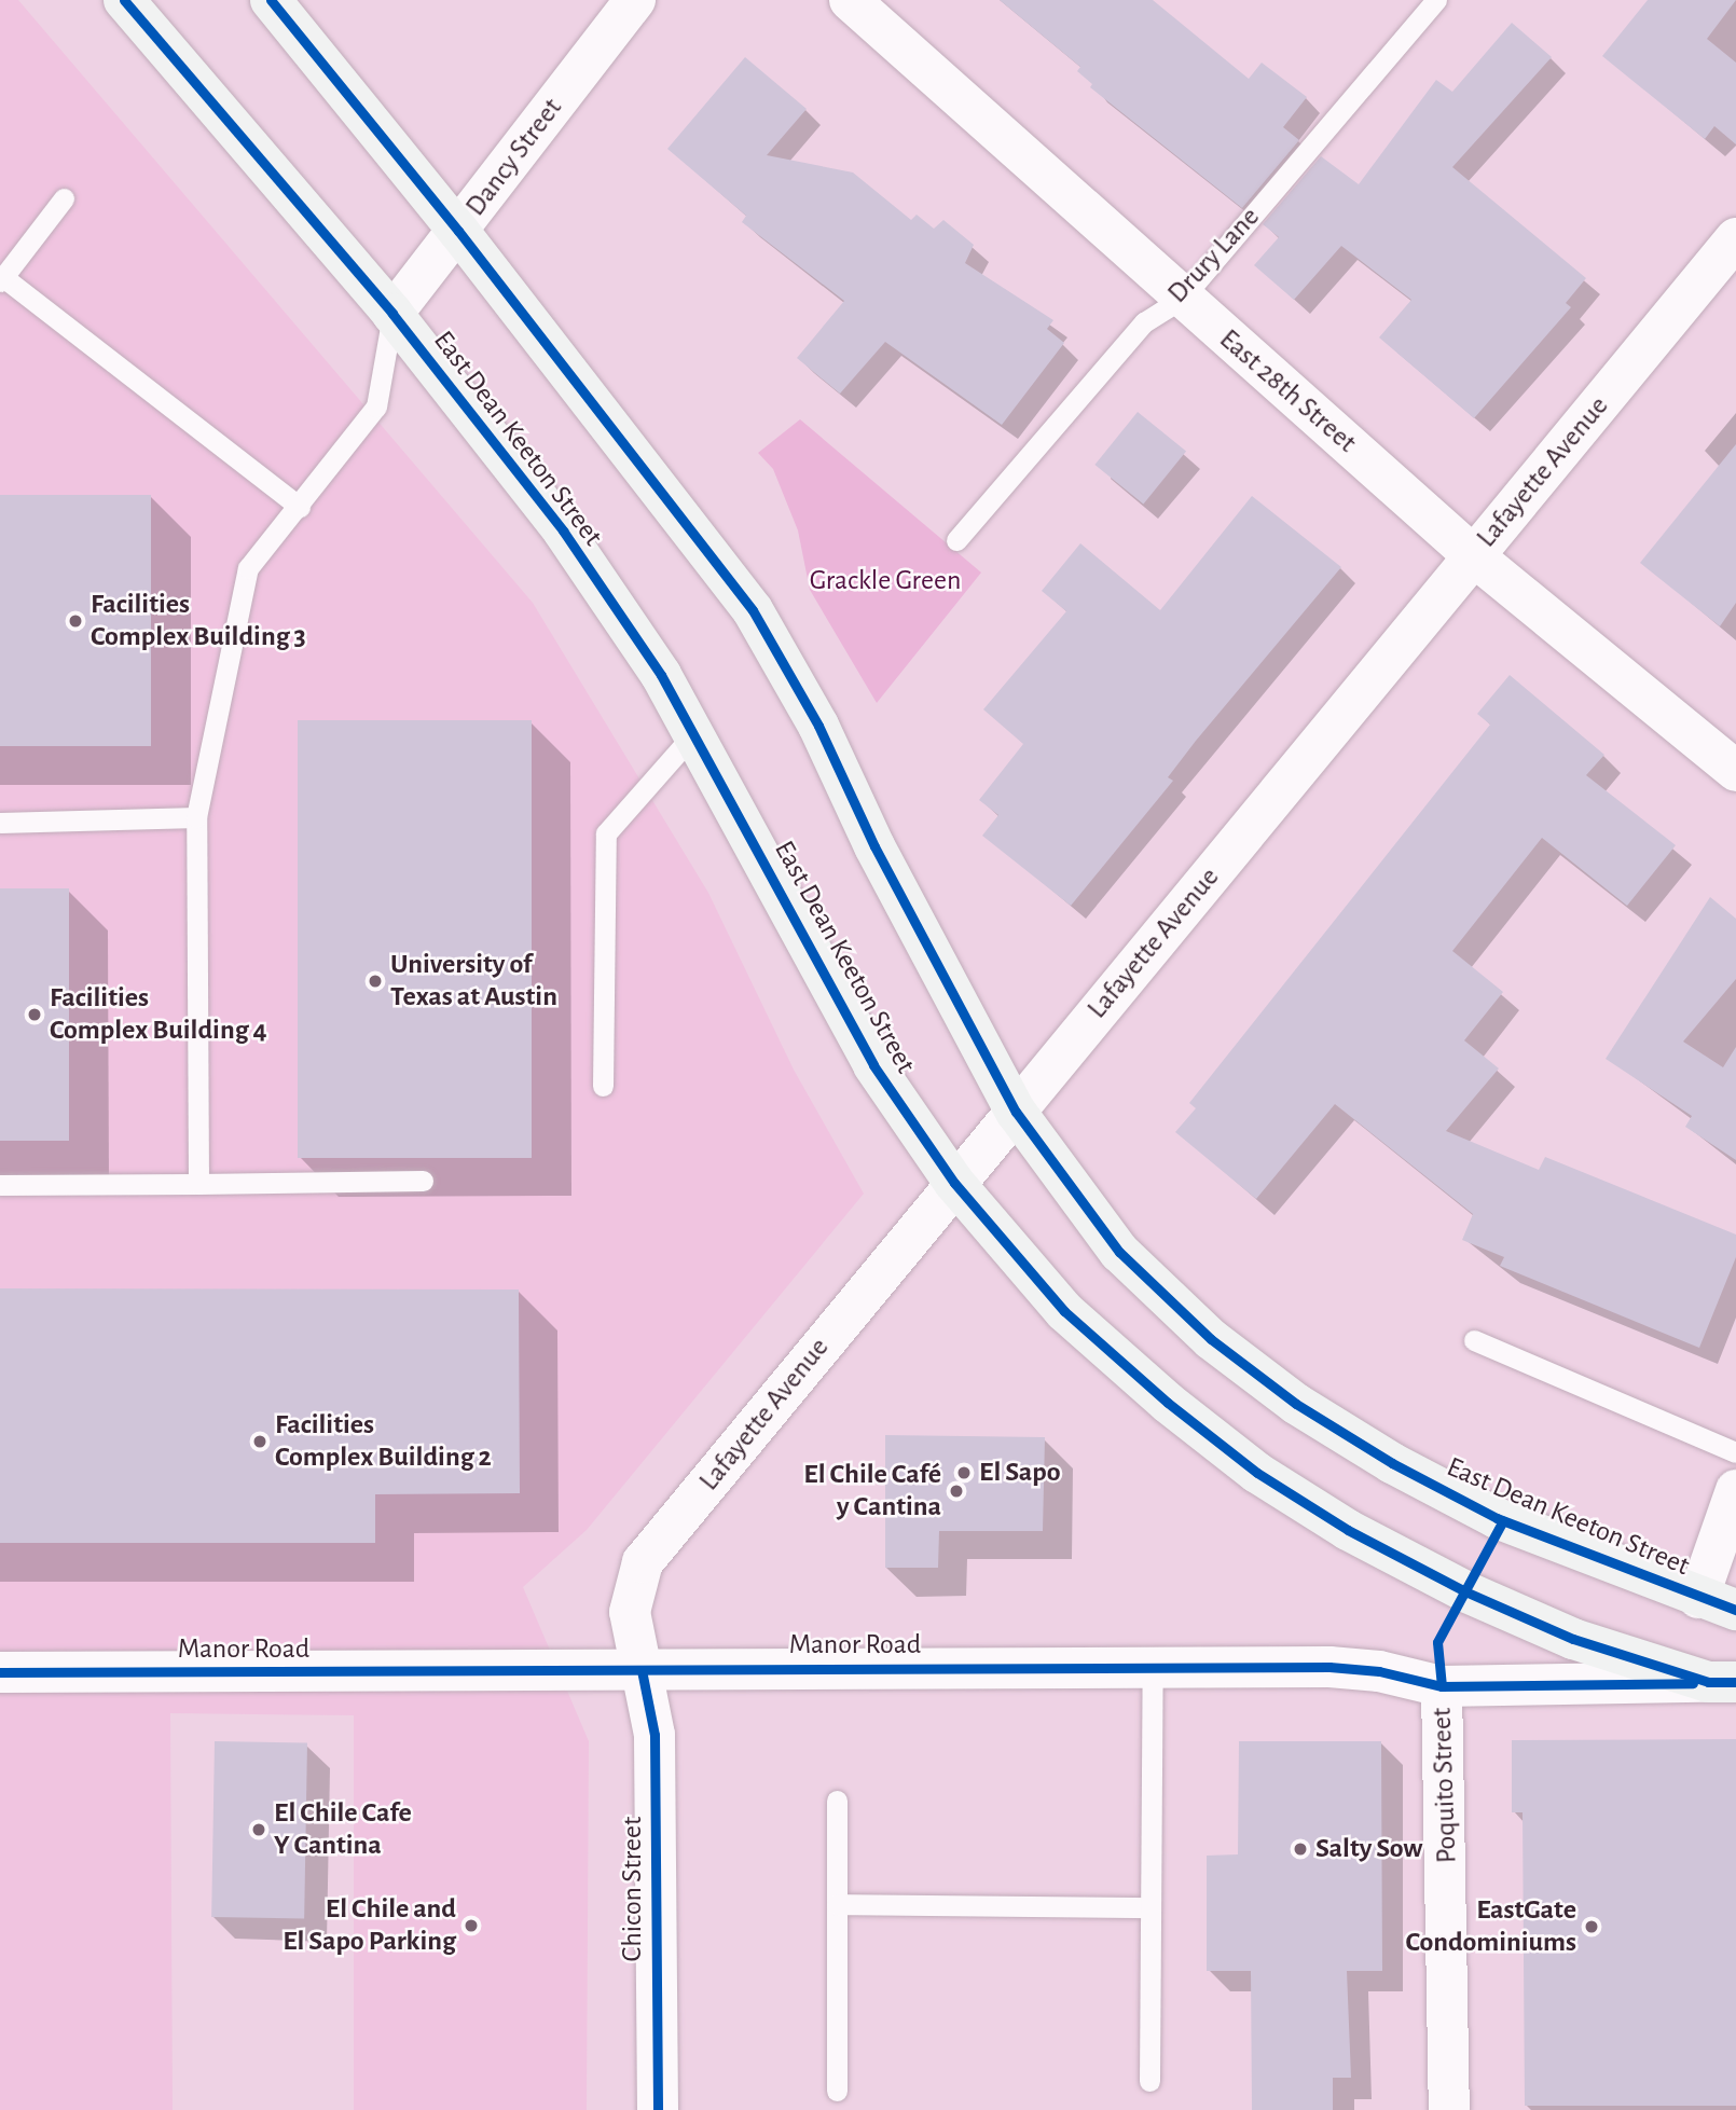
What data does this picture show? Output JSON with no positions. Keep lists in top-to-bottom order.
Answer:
{
  "streets": {
    "main road": ["East Dean Keeton Street"],
    "street": [
      "Dancy Street",
      "East 28th Street",
      "Lafayette Avenue",
      "Manor Road",
      "Poquito Street",
      "Chicon Street"
    ],
    "lane": ["Drury Lane"]
  },
  "crossings": [
    ["Dancy Street", "East Dean Keeton Street"],
    ["Drury Lane", "East 28th Street"],
    ["East 28th Street", "Lafayette Avenue"],
    ["East Dean Keeton Street", "Lafayette Avenue"],
    ["East Dean Keeton Street", "Manor Road"],
    ["Lafayette Avenue", "Manor Road"],
    ["Lafayette Avenue", "Chicon Street"],
    ["Manor Road", "Poquito Street"],
    ["Manor Road", "Chicon Street"]
  ],
  "parks": ["Grackle Green"],
  "places": [
    "Facilities Complex Building 3",
    "University of Texas at Austin",
    "Facilities Complex Building 4",
    "Facilities Complex Building 2",
    "El Sapo",
    "El Chile Café y Cantina",
    "El Chile Cafe Y Cantina",
    "Salty Sow",
    "El Chile and El Sapo Parking",
    "EastGate Condominiums"
  ]
}
